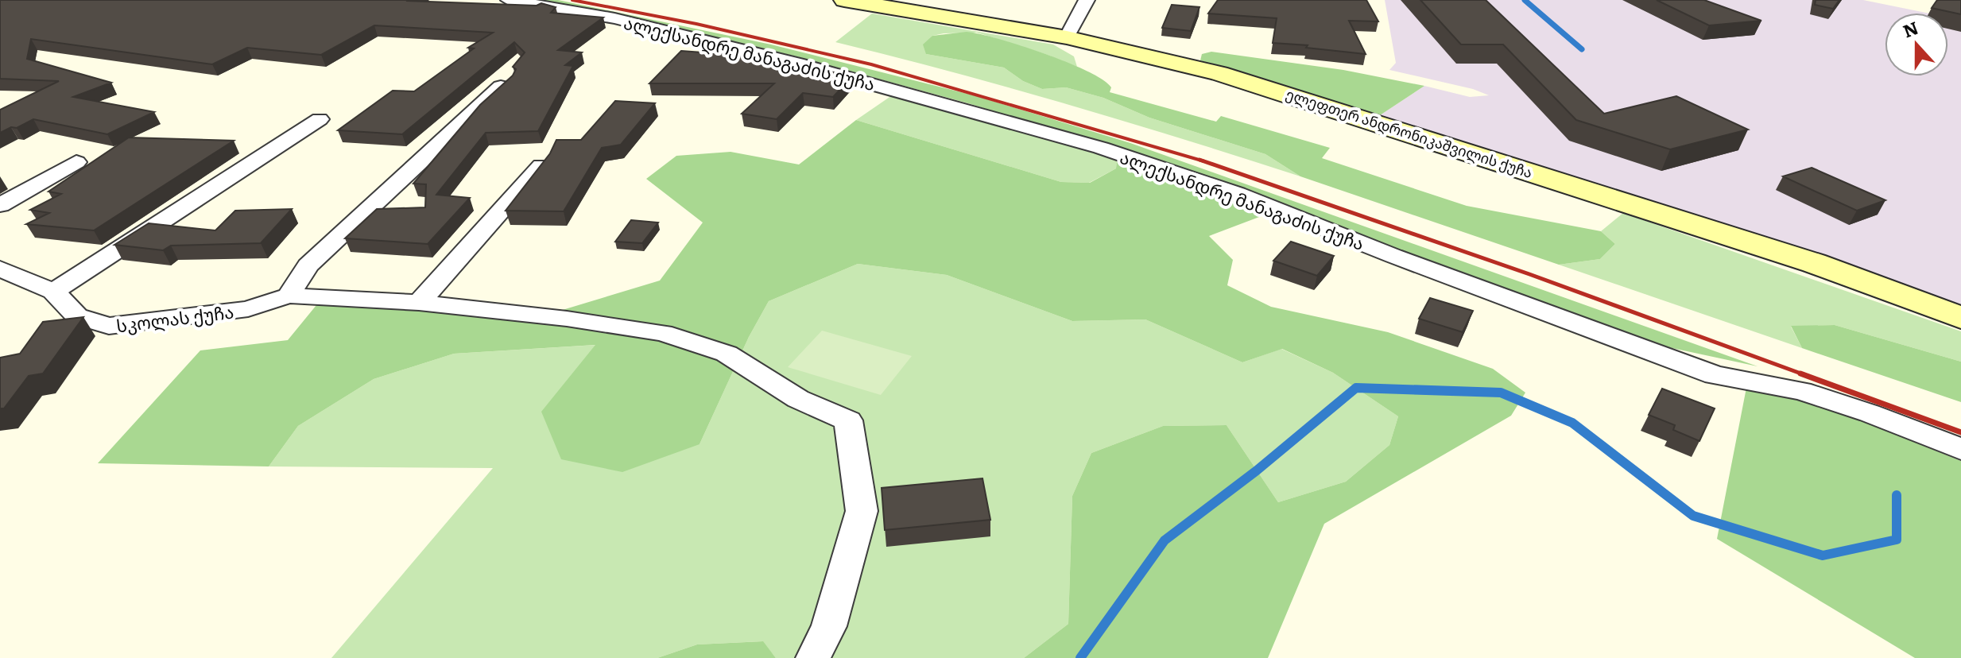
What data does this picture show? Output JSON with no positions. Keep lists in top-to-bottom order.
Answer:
{
  "streets": {
    "main road": ["ელეფთერ ანდრონიკაშვილის ქუჩა"],
    "street": ["ალექსანდრე მანაგაძის ქუჩა", "სკოლას ქუჩა"]
  },
  "north": "top"
}
